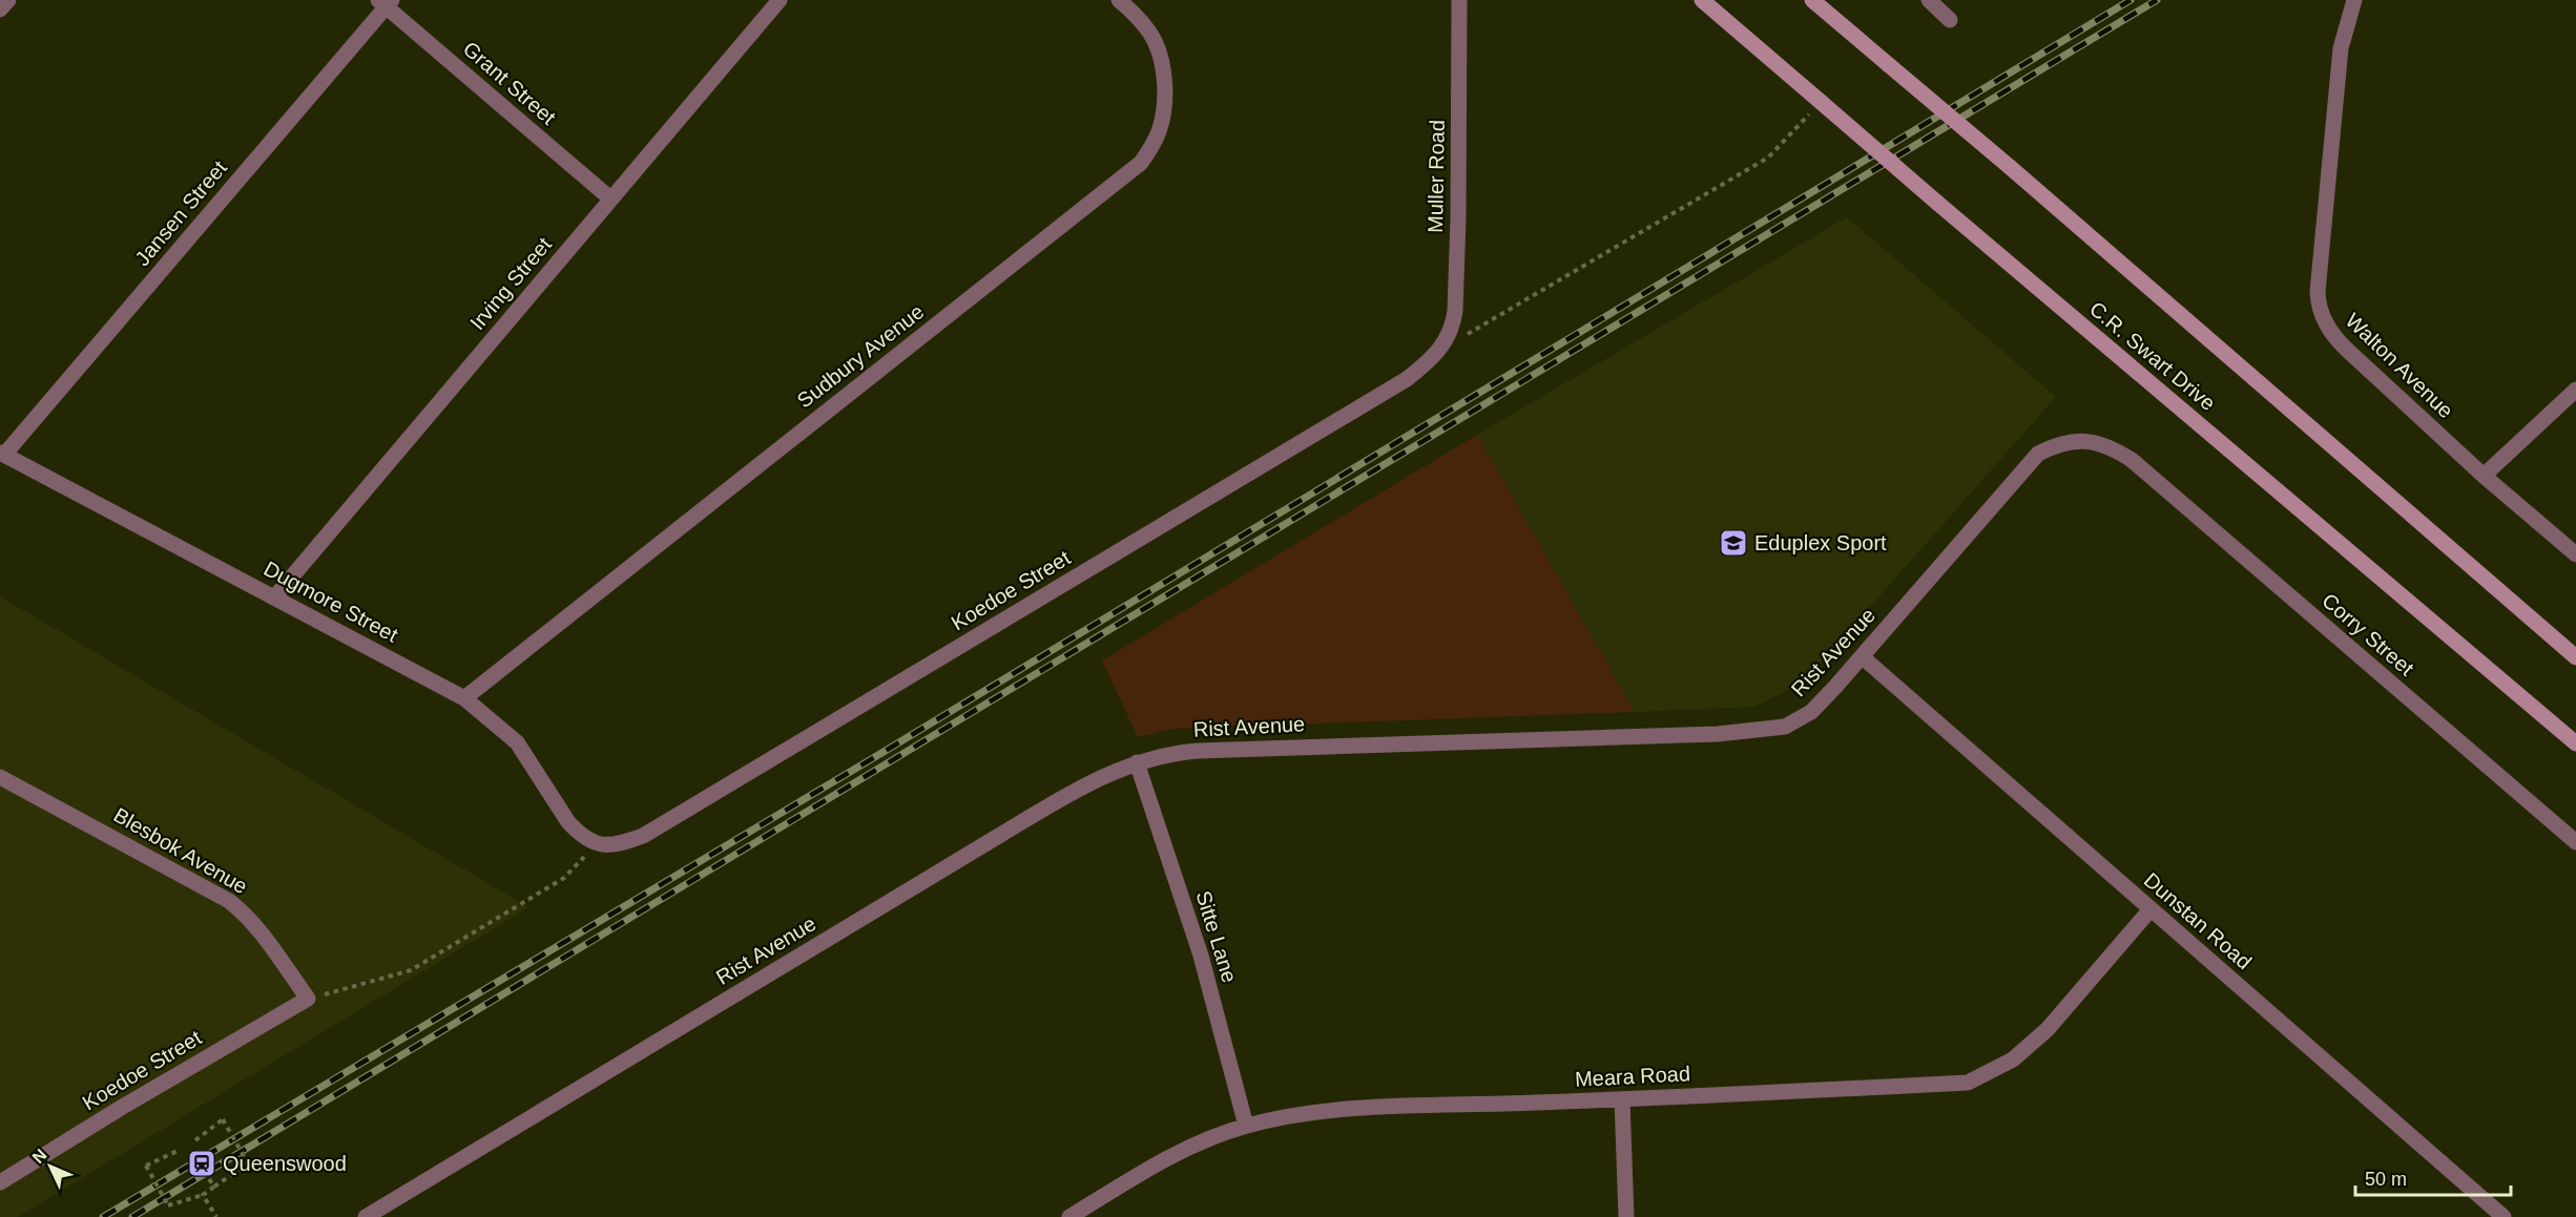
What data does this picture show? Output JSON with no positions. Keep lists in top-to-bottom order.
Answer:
{
  "streets": {
    "main road": ["C.R. Swart Drive"],
    "street": [
      "Grant Street",
      "Muller Road",
      "Jansen Street",
      "Irving Street",
      "Sudbury Avenue",
      "Walton Avenue",
      "Koedoe Street",
      "Dugmore Street",
      "Corry Street",
      "Rist Avenue",
      "Blesbok Avenue",
      "Dunstan Road",
      "Sitte Lane",
      "Meara Road"
    ]
  },
  "crossings": [
    ["Grant Street", "Jansen Street"],
    ["Grant Street", "Irving Street"],
    ["Muller Road", "Koedoe Street"],
    ["Jansen Street", "Dugmore Street"],
    ["Irving Street", "Dugmore Street"],
    ["Sudbury Avenue", "Dugmore Street"],
    ["Koedoe Street", "Dugmore Street"],
    ["Koedoe Street", "Blesbok Avenue"],
    ["Corry Street", "Rist Avenue"],
    ["Rist Avenue", "Dunstan Road"],
    ["Rist Avenue", "Sitte Lane"],
    ["Dunstan Road", "Meara Road"],
    ["Sitte Lane", "Meara Road"]
  ],
  "places": {
    "school or university": ["Eduplex Sport"],
    "station": ["Queenswood"]
  },
  "scale_bar": "50 m",
  "north": "top left"
}
